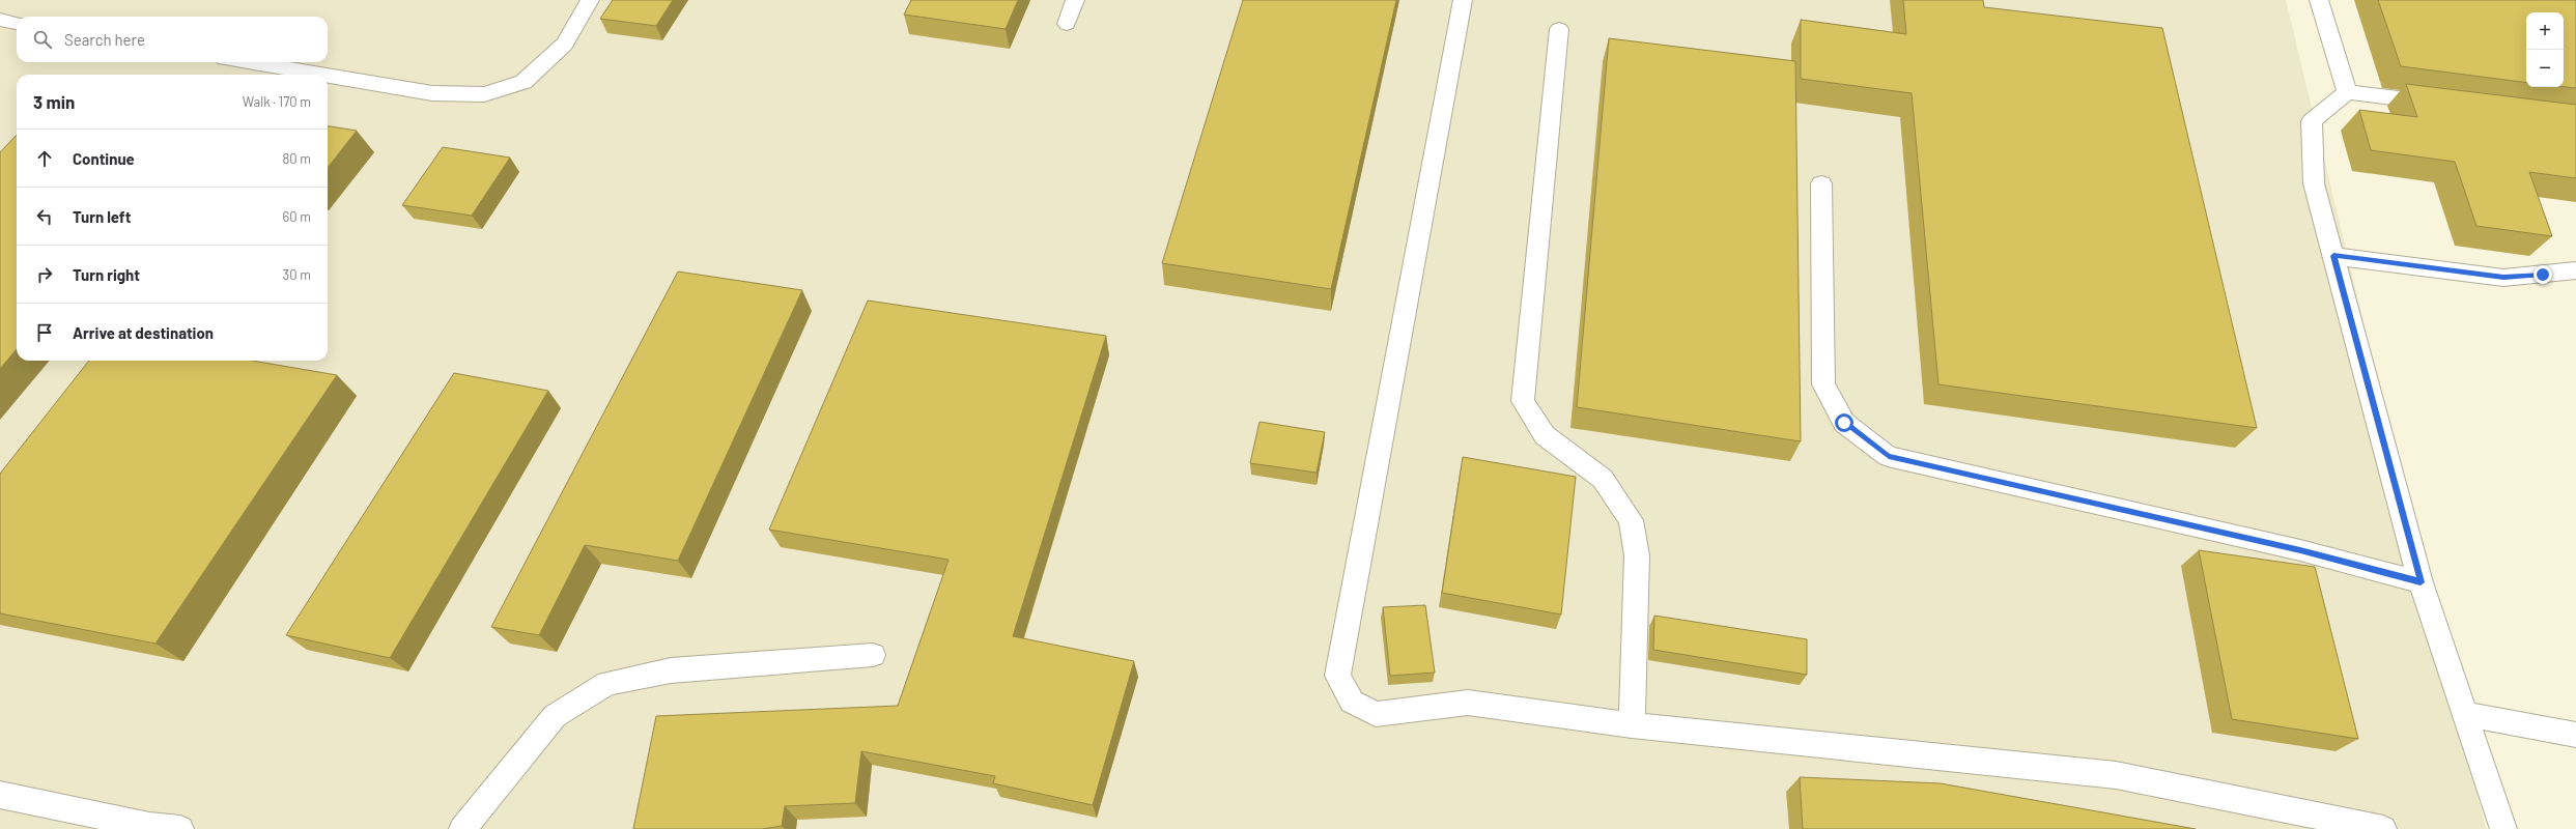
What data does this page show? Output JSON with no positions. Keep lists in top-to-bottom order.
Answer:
{
  "page": {
    "map_buttons": ["+", "−"],
    "search": "Search here",
    "heading": ["3 min", "Walk · 170 m"],
    "list": [
      ["Continue", "80 m"],
      ["Turn left", "60 m"],
      ["Turn right", "30 m"],
      "Arrive at destination"
    ]
  }
}
